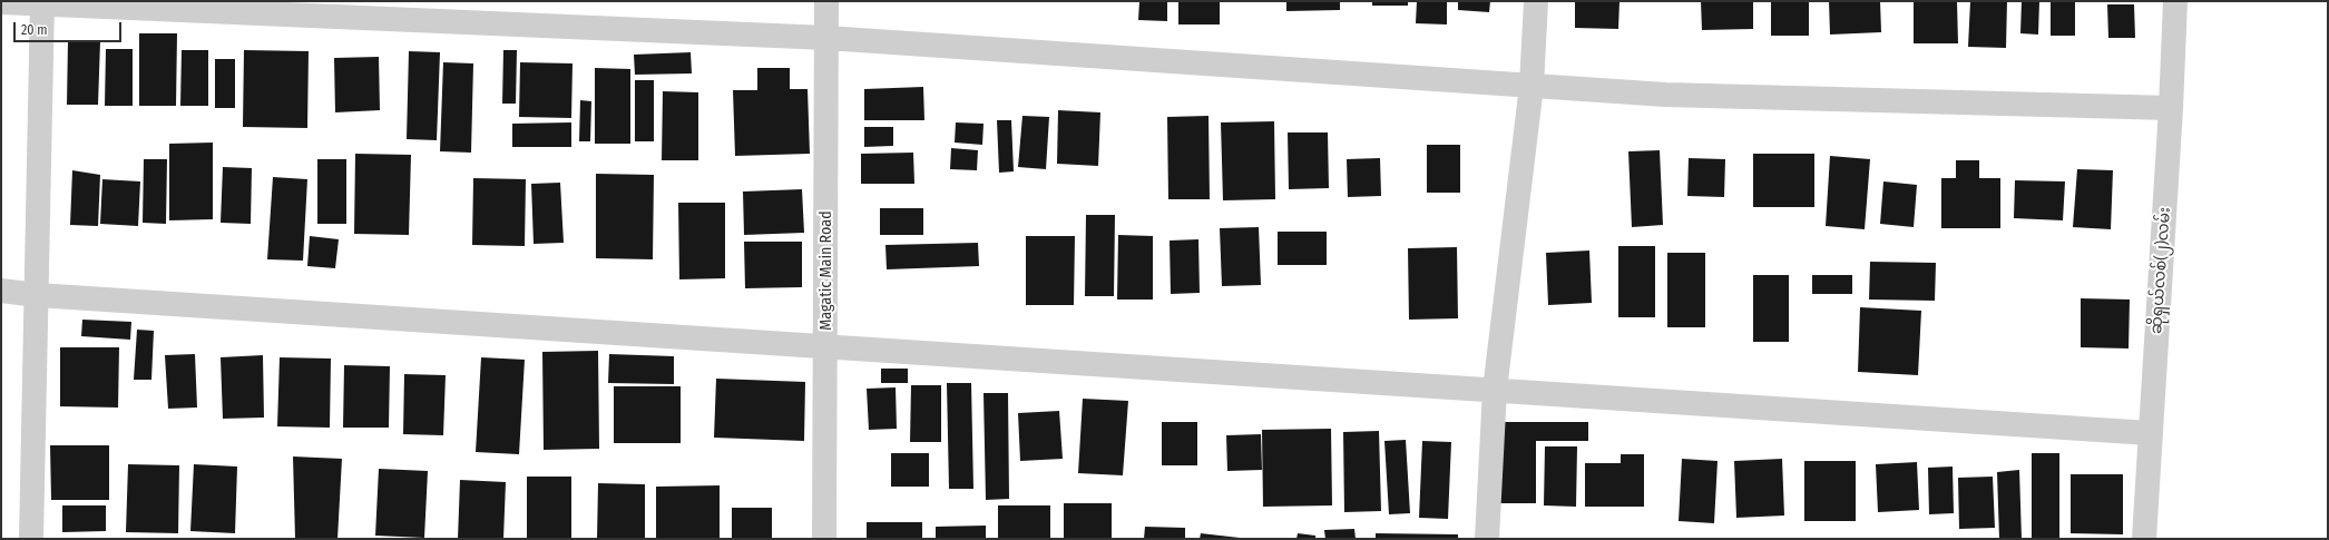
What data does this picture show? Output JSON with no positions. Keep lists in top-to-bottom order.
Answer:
{
  "streets": {
    "street": ["Magatic Main Road", "ဆိုရှယ်လစ်(၂)လမ်း"]
  },
  "scale_bar": "20 m"
}
